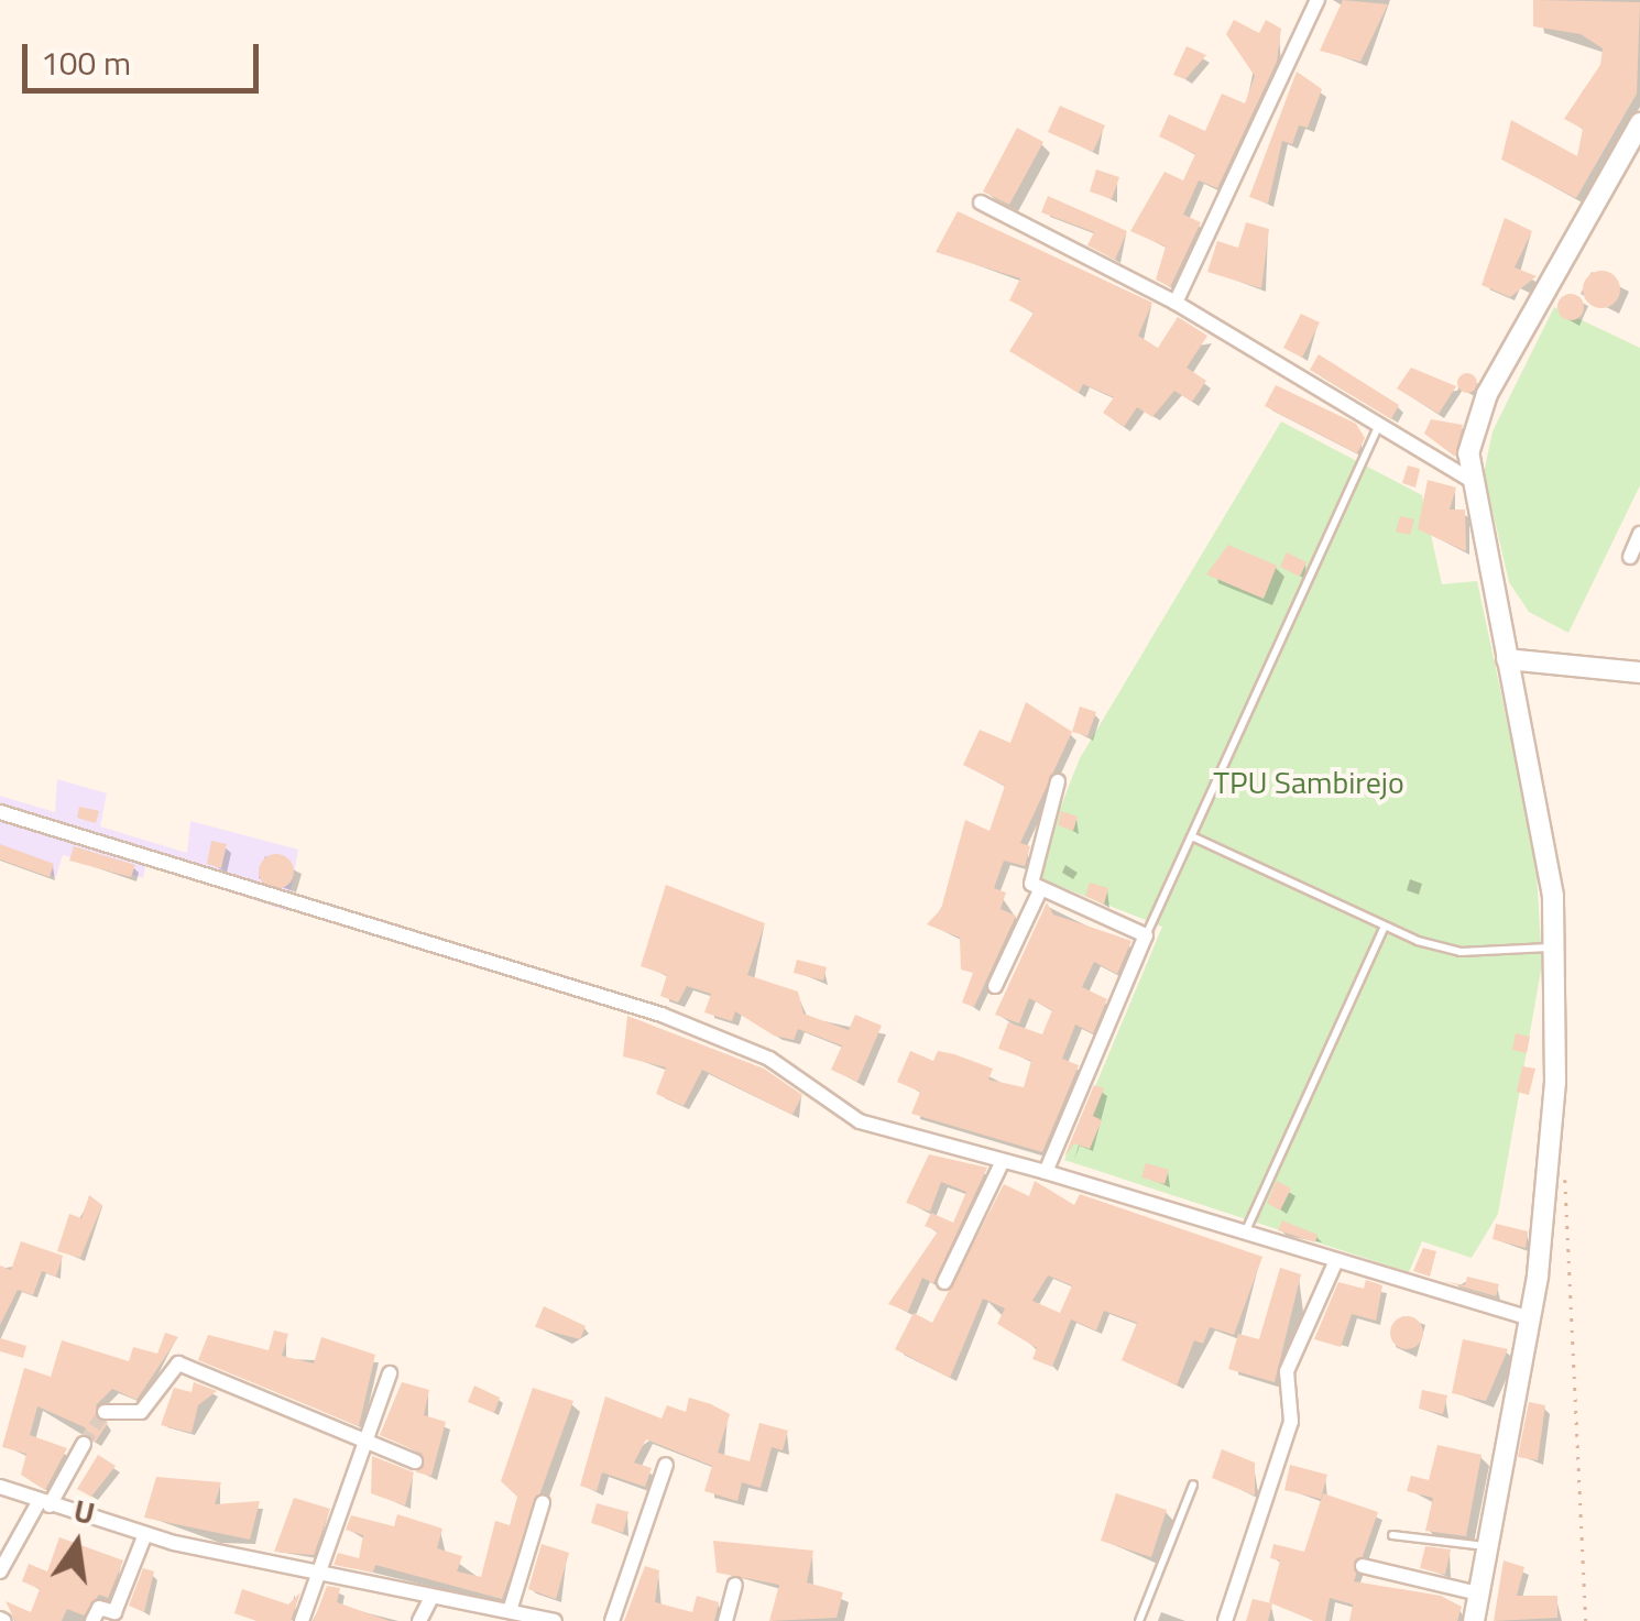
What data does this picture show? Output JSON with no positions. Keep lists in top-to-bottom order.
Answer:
{
  "parks": ["TPU Sambirejo"],
  "scale_bar": "100 m",
  "north": "top"
}
